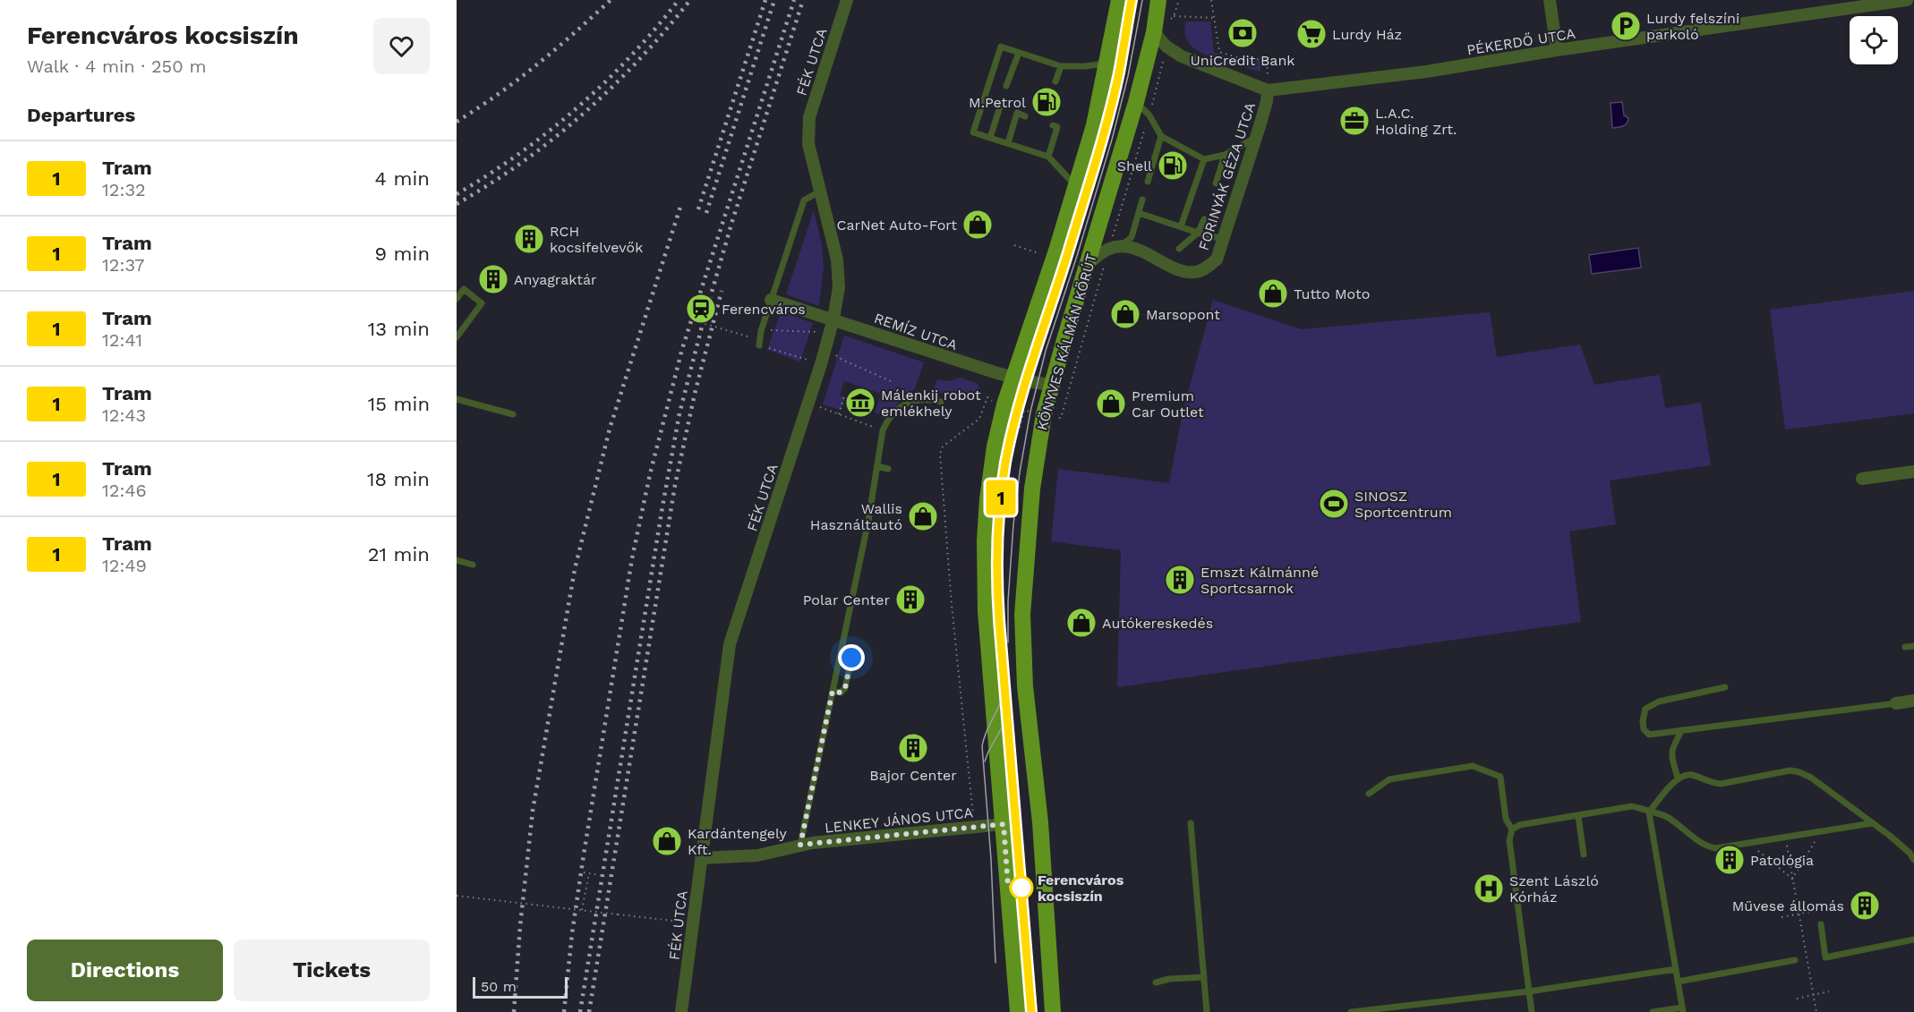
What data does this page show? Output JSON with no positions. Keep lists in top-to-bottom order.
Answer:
{
  "streets": {
    "main road": ["KÖNYVES KÁLMÁN KÖRÚT"],
    "street": [
      "PÉKERDŐ UTCA",
      "FÉK UTCA",
      "FORINYÁK GÉZA UTCA",
      "REMÍZ UTCA",
      "LENKEY JÁNOS UTCA"
    ]
  },
  "crossings": [
    ["PÉKERDŐ UTCA", "FORINYÁK GÉZA UTCA"],
    ["PÉKERDŐ UTCA", "KÖNYVES KÁLMÁN KÖRÚT"],
    ["FÉK UTCA", "REMÍZ UTCA"],
    ["FÉK UTCA", "LENKEY JÁNOS UTCA"],
    ["REMÍZ UTCA", "KÖNYVES KÁLMÁN KÖRÚT"]
  ],
  "places": {
    "parking": ["Lurdy felszíni parkoló"],
    "bank": ["UniCredit Bank"],
    "supermarket": ["Lurdy Ház"],
    "fuel station": ["M.Petrol", "Shell"],
    "office": ["L.A.C. Holding Zrt."],
    "shop": [
      "CarNet Auto-Fort",
      "Tutto Moto",
      "Marsopont",
      "Premium Car Outlet",
      "Wallis Használtautó",
      "Autókereskedés",
      "Kardántengely Kft."
    ],
    "building": [
      "RCH kocsifelvevők",
      "Anyagraktár",
      "Emszt Kálmánné Sportcsarnok",
      "Polar Center",
      "Bajor Center",
      "Patológia",
      "Művese állomás"
    ],
    "station": ["Ferencváros"],
    "museum": ["Málenkij robot emlékhely"],
    "sports": ["SINOSZ Sportcentrum"],
    "other": ["Ferencváros kocsiszín"],
    "hospital": ["Szent László Kórház"]
  },
  "lines": ["tram line 1"],
  "scale_bar": "50 m",
  "page": {
    "heading": [
      ["Ferencváros kocsiszín", "Walk · 4 min · 250 m"],
      "Departures"
    ],
    "on_map": "1",
    "list": [
      {
        "mark": "1",
        "name": "Tram",
        "note": "12:32",
        "value": "4 min"
      },
      {
        "mark": "1",
        "name": "Tram",
        "note": "12:37",
        "value": "9 min"
      },
      {
        "mark": "1",
        "name": "Tram",
        "note": "12:41",
        "value": "13 min"
      },
      {
        "mark": "1",
        "name": "Tram",
        "note": "12:43",
        "value": "15 min"
      },
      {
        "mark": "1",
        "name": "Tram",
        "note": "12:46",
        "value": "18 min"
      },
      {
        "mark": "1",
        "name": "Tram",
        "note": "12:49",
        "value": "21 min"
      }
    ],
    "buttons": ["Directions", "Tickets"],
    "scale": "50 m"
  }
}
